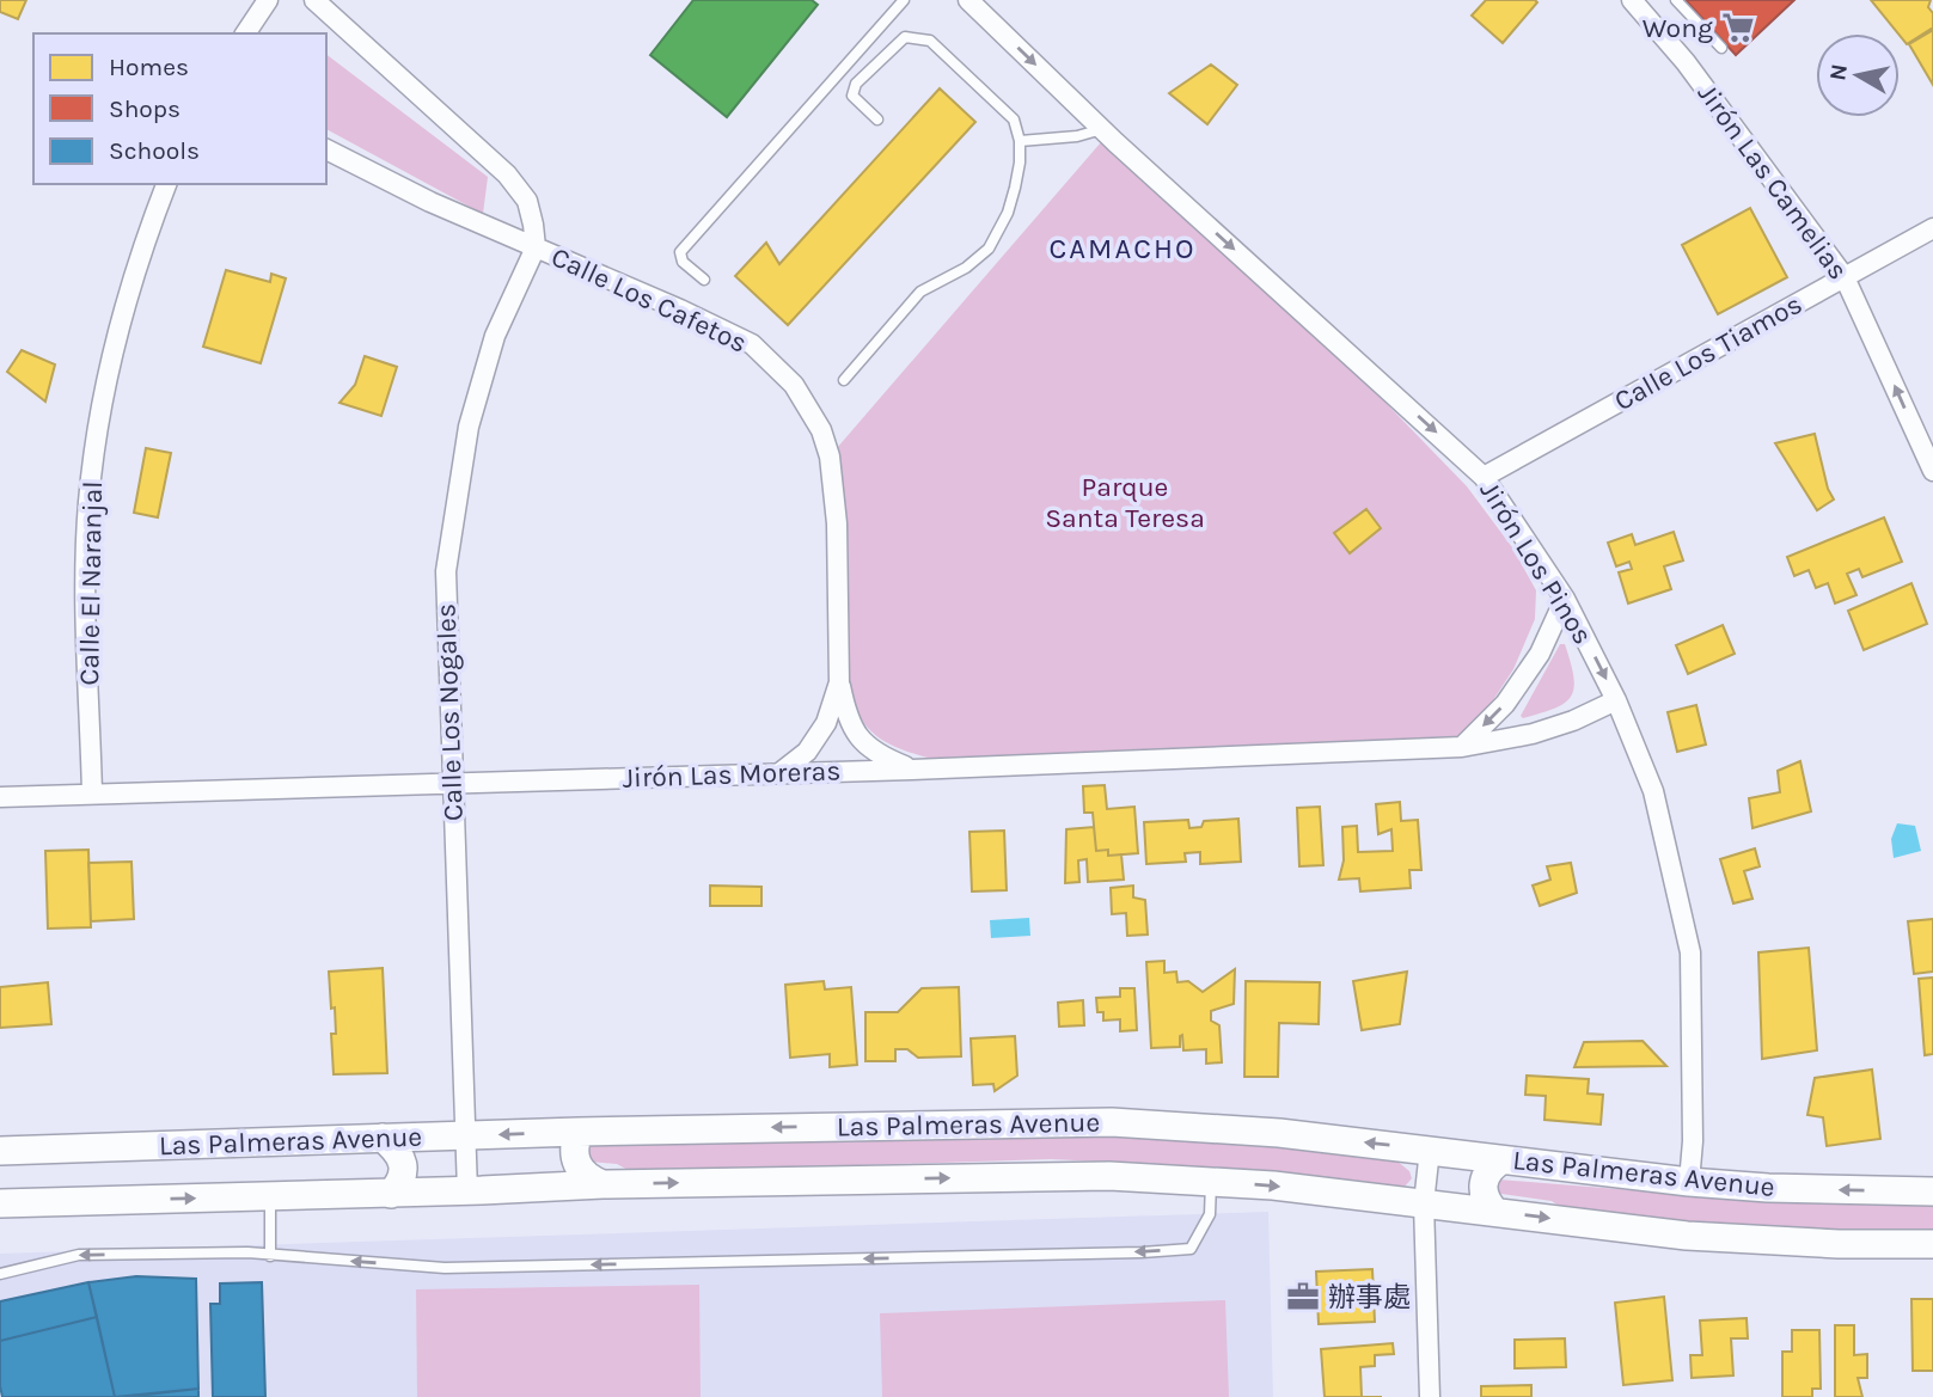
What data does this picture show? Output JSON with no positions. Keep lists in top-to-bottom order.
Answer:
{
  "streets": {
    "main road": ["Las Palmeras Avenue"],
    "street": [
      "Jirón Las Camelias",
      "Calle Los Cafetos",
      "Calle Los Tiamos",
      "Jirón Los Pinos",
      "Calle El Naranjal",
      "Calle Los Nogales",
      "Jirón Las Moreras"
    ]
  },
  "crossings": [
    ["Jirón Las Camelias", "Calle Los Tiamos"],
    ["Calle Los Cafetos", "Calle Los Nogales"],
    ["Calle Los Cafetos", "Jirón Las Moreras"],
    ["Calle Los Tiamos", "Jirón Los Pinos"],
    ["Jirón Los Pinos", "Jirón Las Moreras"],
    ["Jirón Los Pinos", "Las Palmeras Avenue"],
    ["Calle El Naranjal", "Jirón Las Moreras"],
    ["Calle Los Nogales", "Jirón Las Moreras"],
    ["Calle Los Nogales", "Las Palmeras Avenue"]
  ],
  "one_way": ["Jirón Las Camelias", "Jirón Los Pinos"],
  "districts": ["CAMACHO"],
  "parks": ["Parque Santa Teresa"],
  "places": {
    "supermarket": ["Wong"],
    "office": ["辦事處"]
  },
  "legend": ["Homes", "Shops", "Schools"],
  "north": "left"
}
